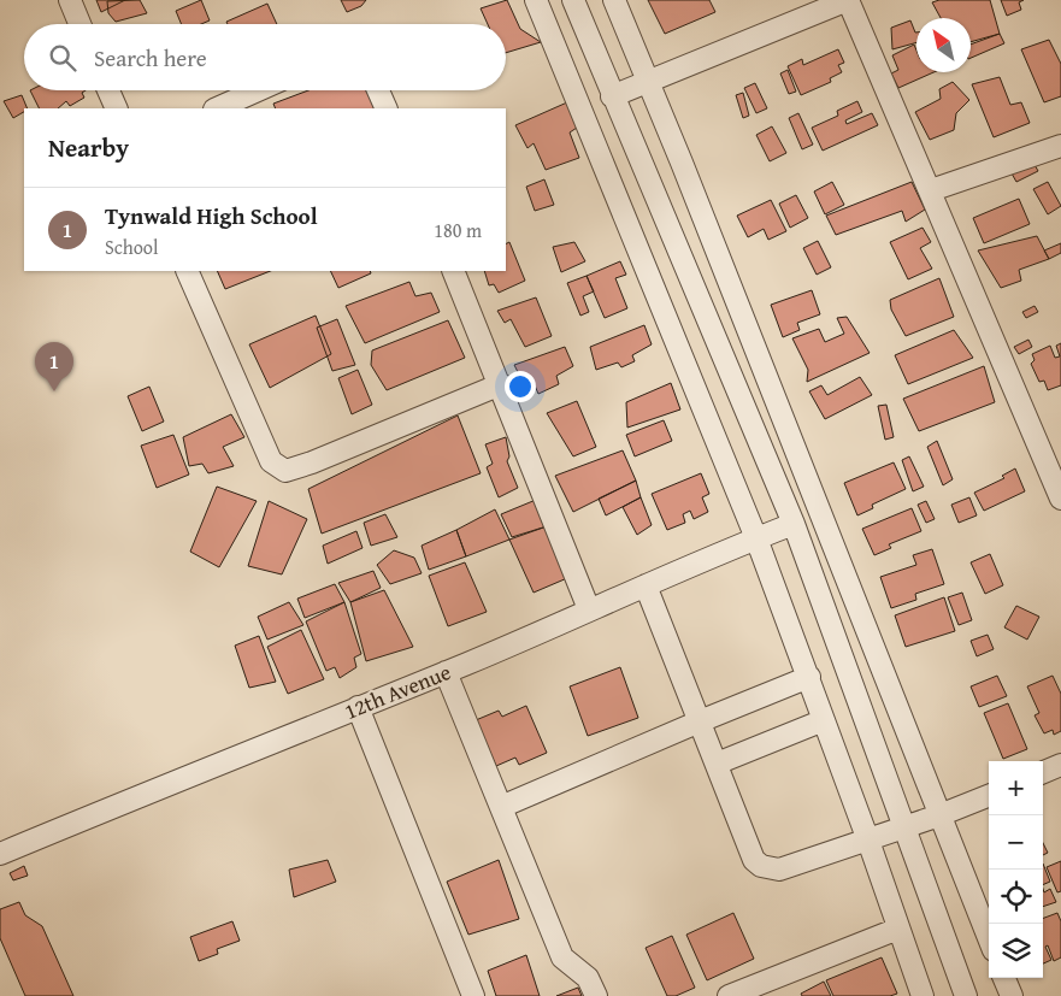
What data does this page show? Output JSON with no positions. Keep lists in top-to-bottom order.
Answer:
{
  "streets": {
    "street": ["12th Avenue"]
  },
  "north": "top left",
  "page": {
    "search": "Search here",
    "heading": "Nearby",
    "list": [
      {
        "mark": "1",
        "name": "Tynwald High School",
        "note": "School",
        "value": "180 m"
      }
    ],
    "pins": "1",
    "map_buttons": ["+", "−"]
  }
}
